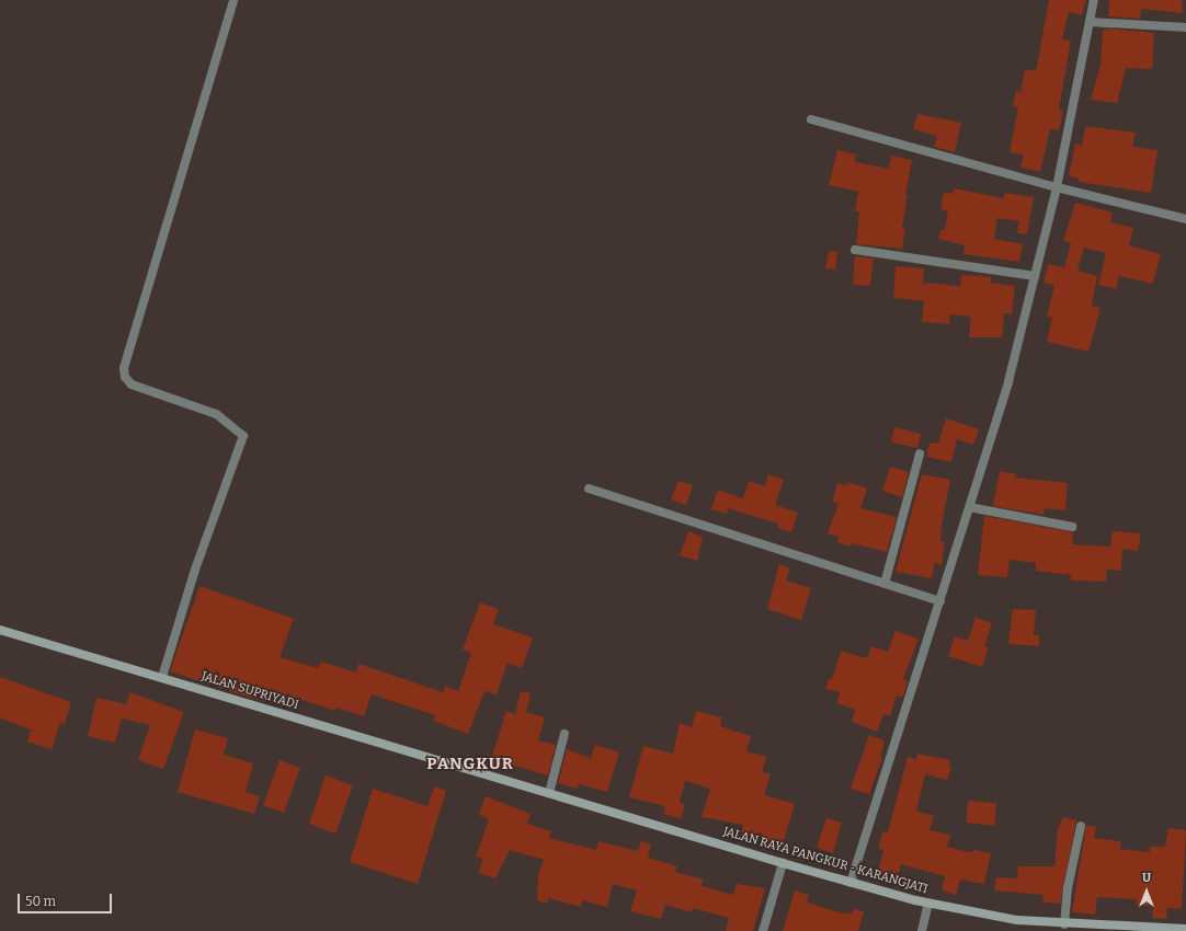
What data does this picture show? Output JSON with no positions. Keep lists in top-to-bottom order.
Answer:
{
  "streets": {
    "main road": ["JALAN SUPRIYADI", "JALAN RAYA PANGKUR - KARANGJATI"]
  },
  "crossings": [
    ["JALAN SUPRIYADI", "JALAN RAYA PANGKUR - KARANGJATI"]
  ],
  "districts": ["PANGKUR"],
  "scale_bar": "50 m",
  "north": "top"
}
